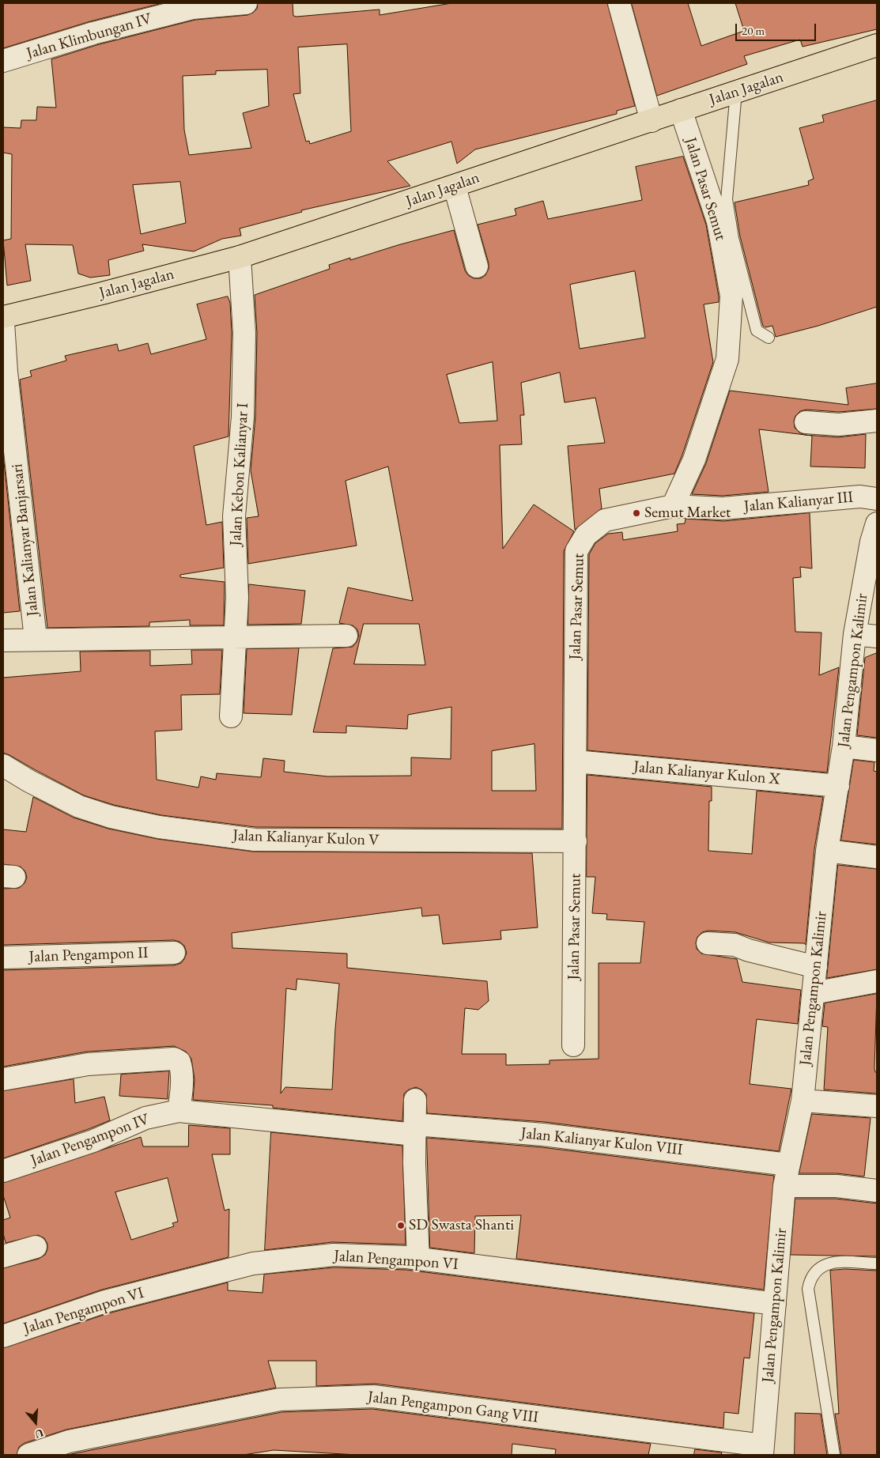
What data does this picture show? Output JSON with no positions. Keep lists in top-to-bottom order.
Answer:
{
  "streets": {
    "main road": ["Jalan Jagalan"],
    "street": [
      "Jalan Klimbungan IV",
      "Jalan Pasar Semut",
      "Jalan Kebon Kalianyar I",
      "Jalan Kalianyar III",
      "Jalan Kalianyar Banjarsari",
      "Jalan Pengampon Kalimir",
      "Jalan Kalianyar Kulon X",
      "Jalan Kalianyar Kulon V",
      "Jalan Pengampon II",
      "Jalan Pengampon IV",
      "Jalan Kalianyar Kulon VIII",
      "Jalan Pengampon VI",
      "Jalan Pengampon Gang VIII"
    ]
  },
  "crossings": [
    ["Jalan Jagalan", "Jalan Pasar Semut"],
    ["Jalan Jagalan", "Jalan Kebon Kalianyar I"],
    ["Jalan Pasar Semut", "Jalan Kalianyar III"],
    ["Jalan Pasar Semut", "Jalan Kalianyar Kulon X"],
    ["Jalan Pasar Semut", "Jalan Kalianyar Kulon V"],
    ["Jalan Pengampon Kalimir", "Jalan Kalianyar Kulon X"],
    ["Jalan Pengampon Kalimir", "Jalan Kalianyar Kulon VIII"],
    ["Jalan Pengampon Kalimir", "Jalan Pengampon VI"],
    ["Jalan Pengampon Kalimir", "Jalan Pengampon Gang VIII"],
    ["Jalan Pengampon IV", "Jalan Kalianyar Kulon VIII"]
  ],
  "places": ["Semut Market", "SD Swasta Shanti"],
  "scale_bar": "20 m",
  "north": "bottom"
}
